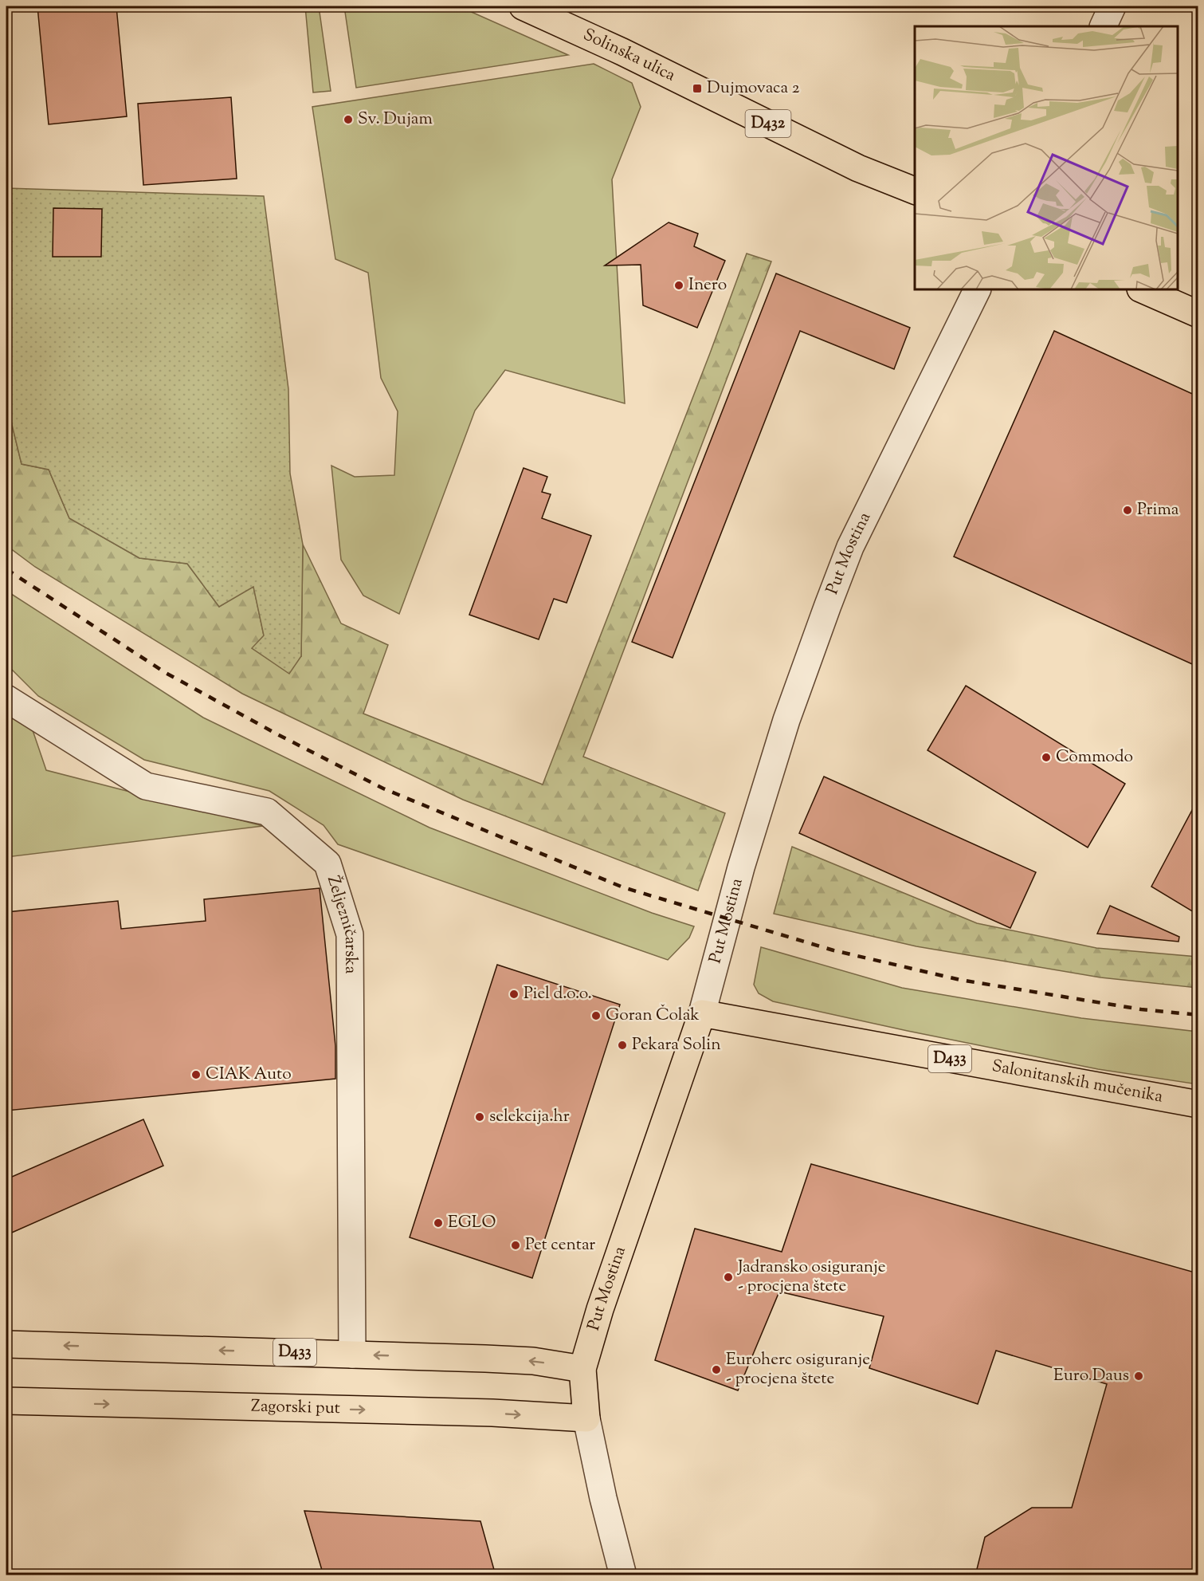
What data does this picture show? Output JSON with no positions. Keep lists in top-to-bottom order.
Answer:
{
  "streets": {
    "main road": [
      "Solinska ulica",
      "D432",
      "Put Mostina",
      "D433",
      "Salonitanskih mučenika",
      "Zagorski put"
    ],
    "street": ["Željezničarska"]
  },
  "crossings": [
    ["Put Mostina", "D433"],
    ["Put Mostina", "Salonitanskih mučenika"],
    ["Put Mostina", "Zagorski put"],
    ["Željezničarska", "D433"]
  ],
  "places": {
    "transit": ["Dujmovaca 2"],
    "other": [
      "Sv. Dujam",
      "Inero",
      "Prima",
      "Commodo",
      "Piel d.o.o.",
      "Goran Čolak",
      "Pekara Solin",
      "CIAK Auto",
      "selekcija.hr",
      "EGLO",
      "Pet centar",
      "Jadransko osiguranje - procjena štete",
      "Euroherc osiguranje - procjena štete",
      "Euro Daus"
    ]
  }
}
